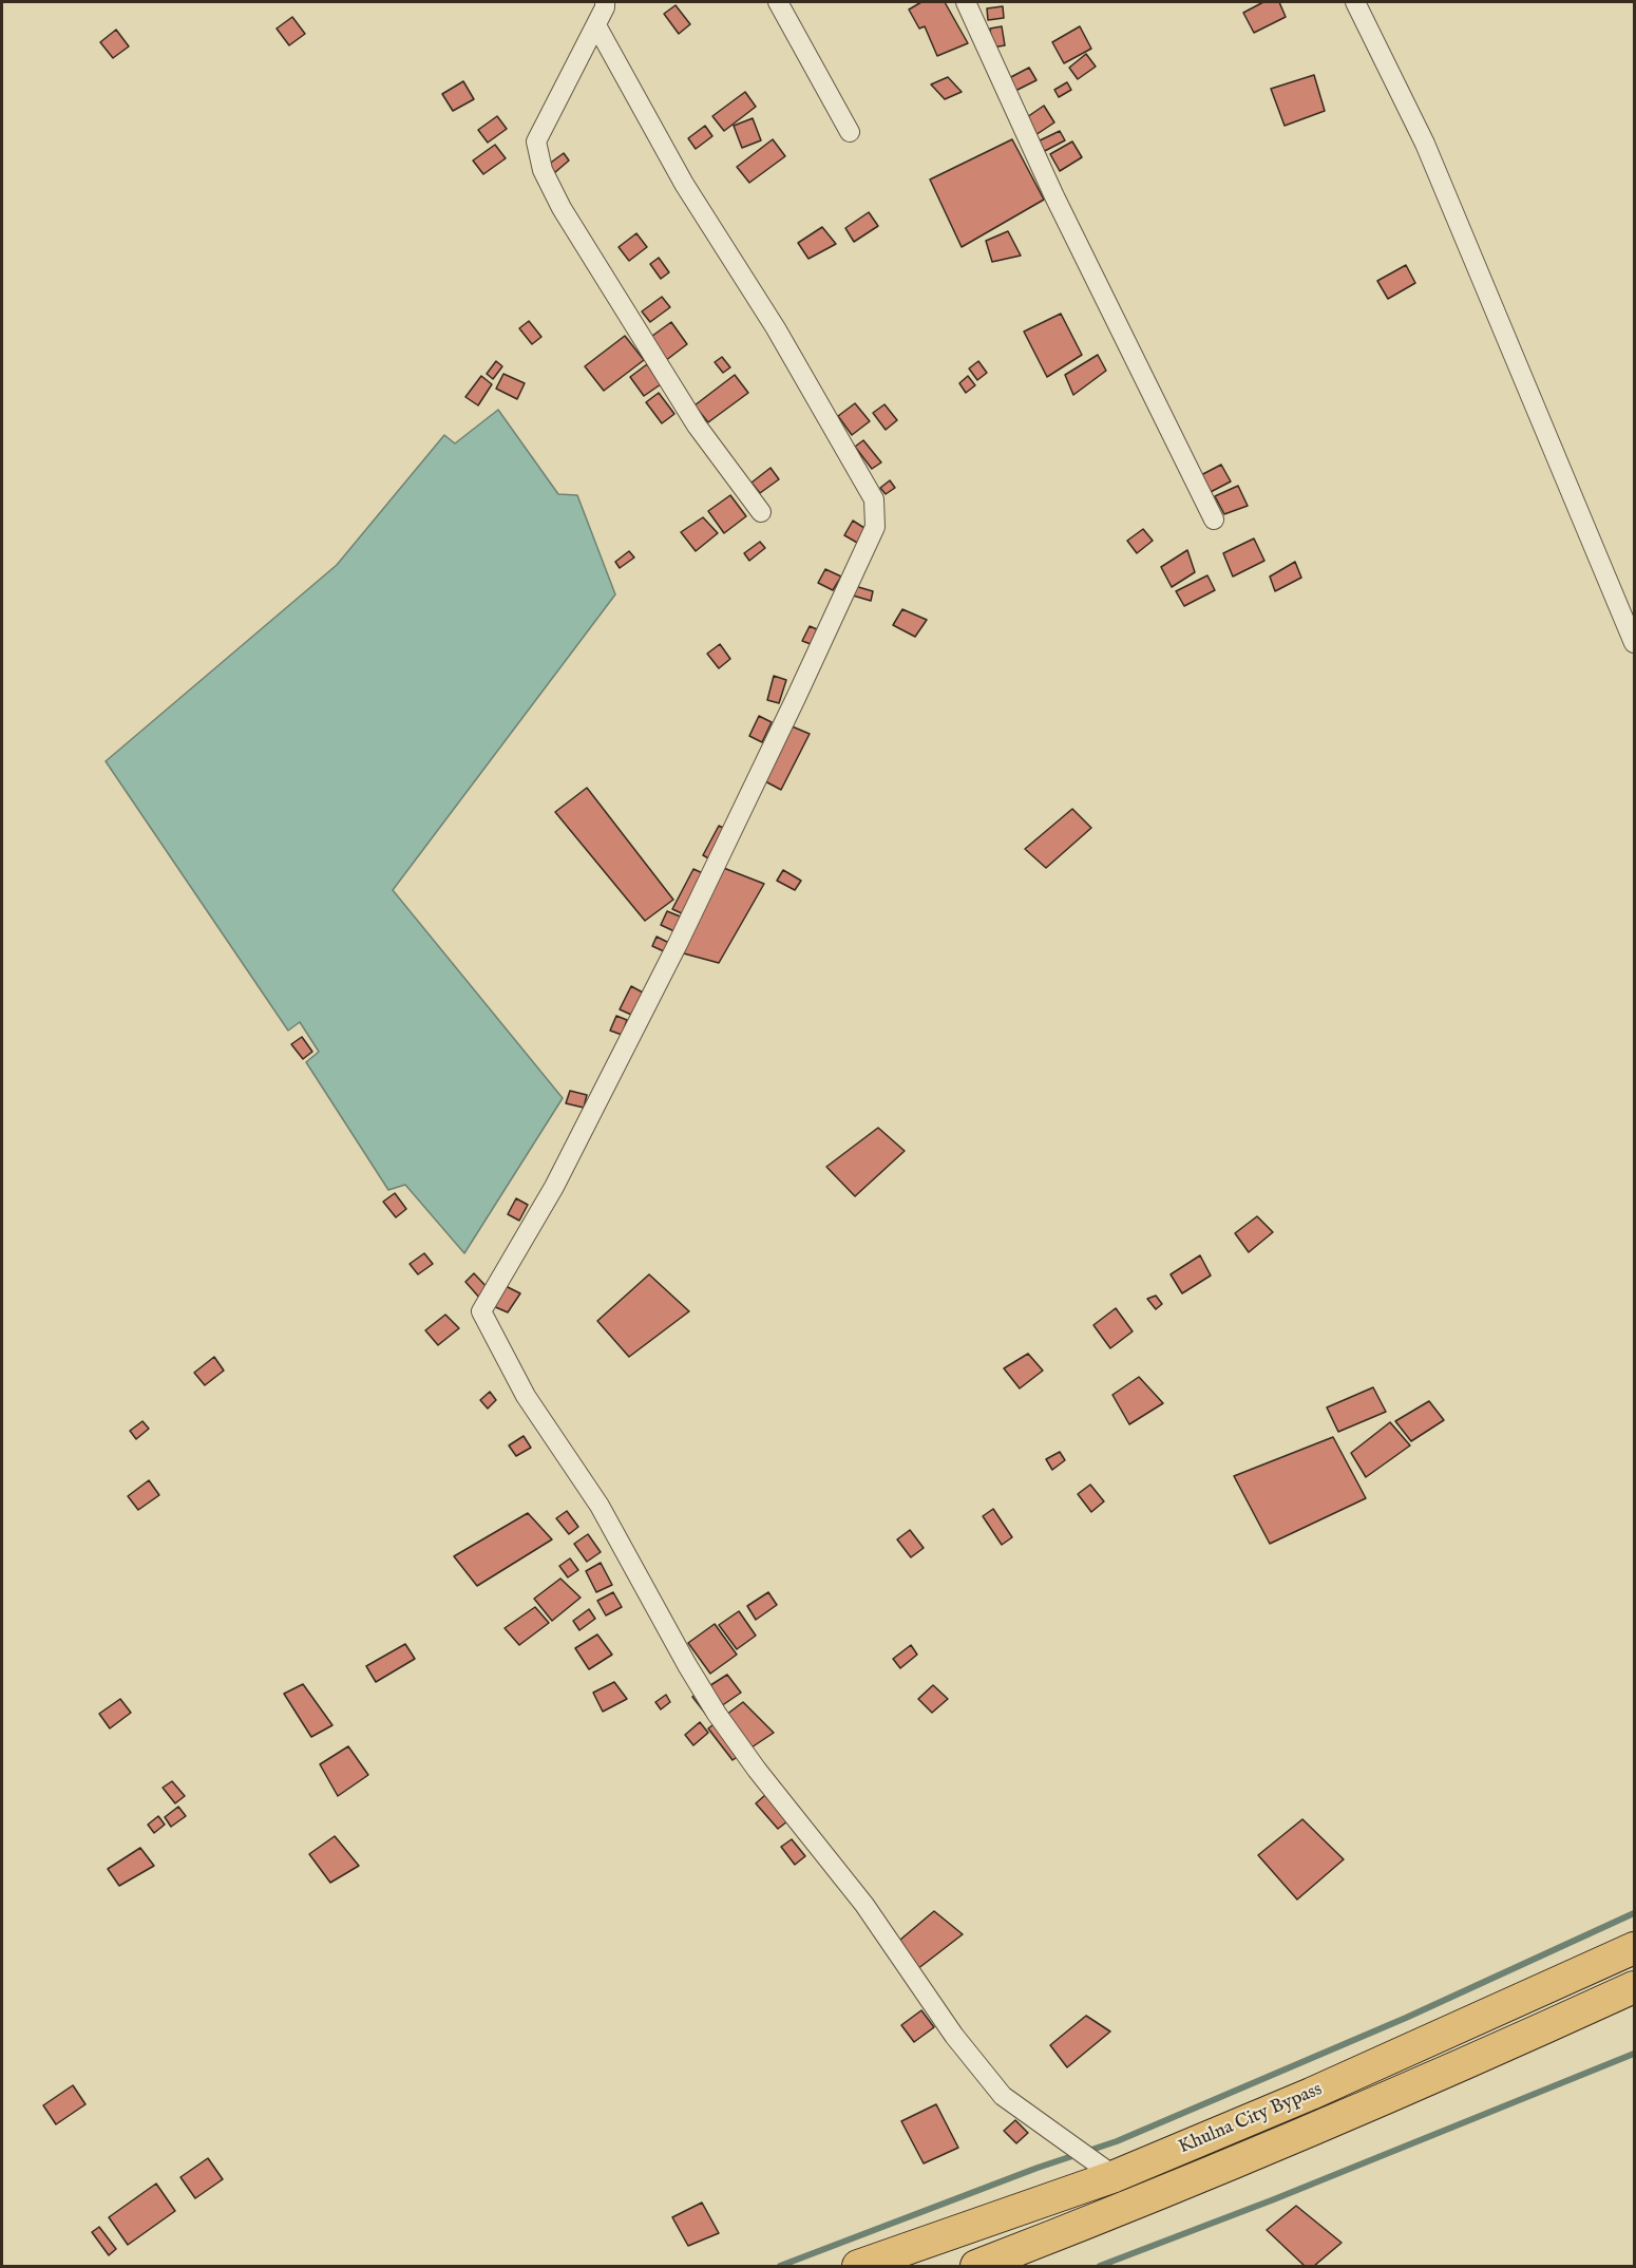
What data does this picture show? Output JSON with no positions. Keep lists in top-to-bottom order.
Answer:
{
  "streets": {
    "highway": ["Khulna City Bypass"]
  }
}
